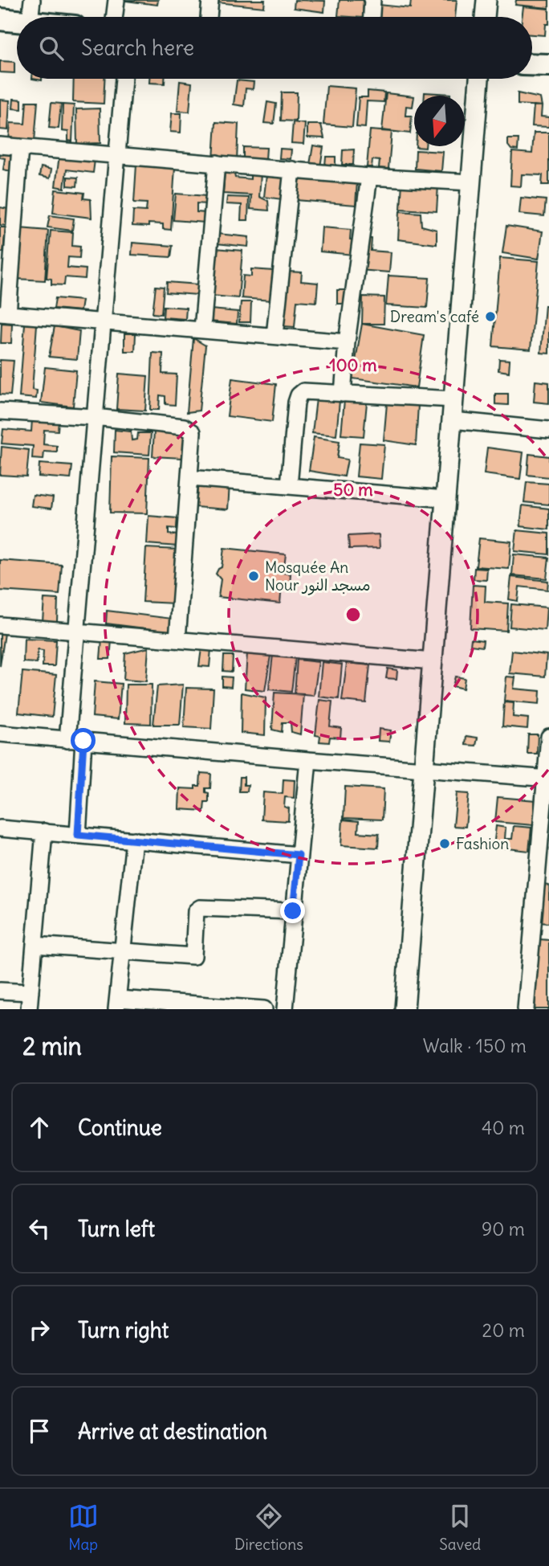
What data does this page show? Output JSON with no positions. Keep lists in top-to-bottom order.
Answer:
{
  "places": ["Dream's café", "Mosquée An Nour مسجد النور", "Fashion"],
  "north": "bottom",
  "page": {
    "search": "Search here",
    "heading": ["2 min", "Walk · 150 m"],
    "list": [
      ["Continue", "40 m"],
      ["Turn left", "90 m"],
      ["Turn right", "20 m"],
      "Arrive at destination"
    ],
    "nav": ["Map", "Directions", "Saved"]
  },
  "rings": ["100 m", "50 m"]
}
